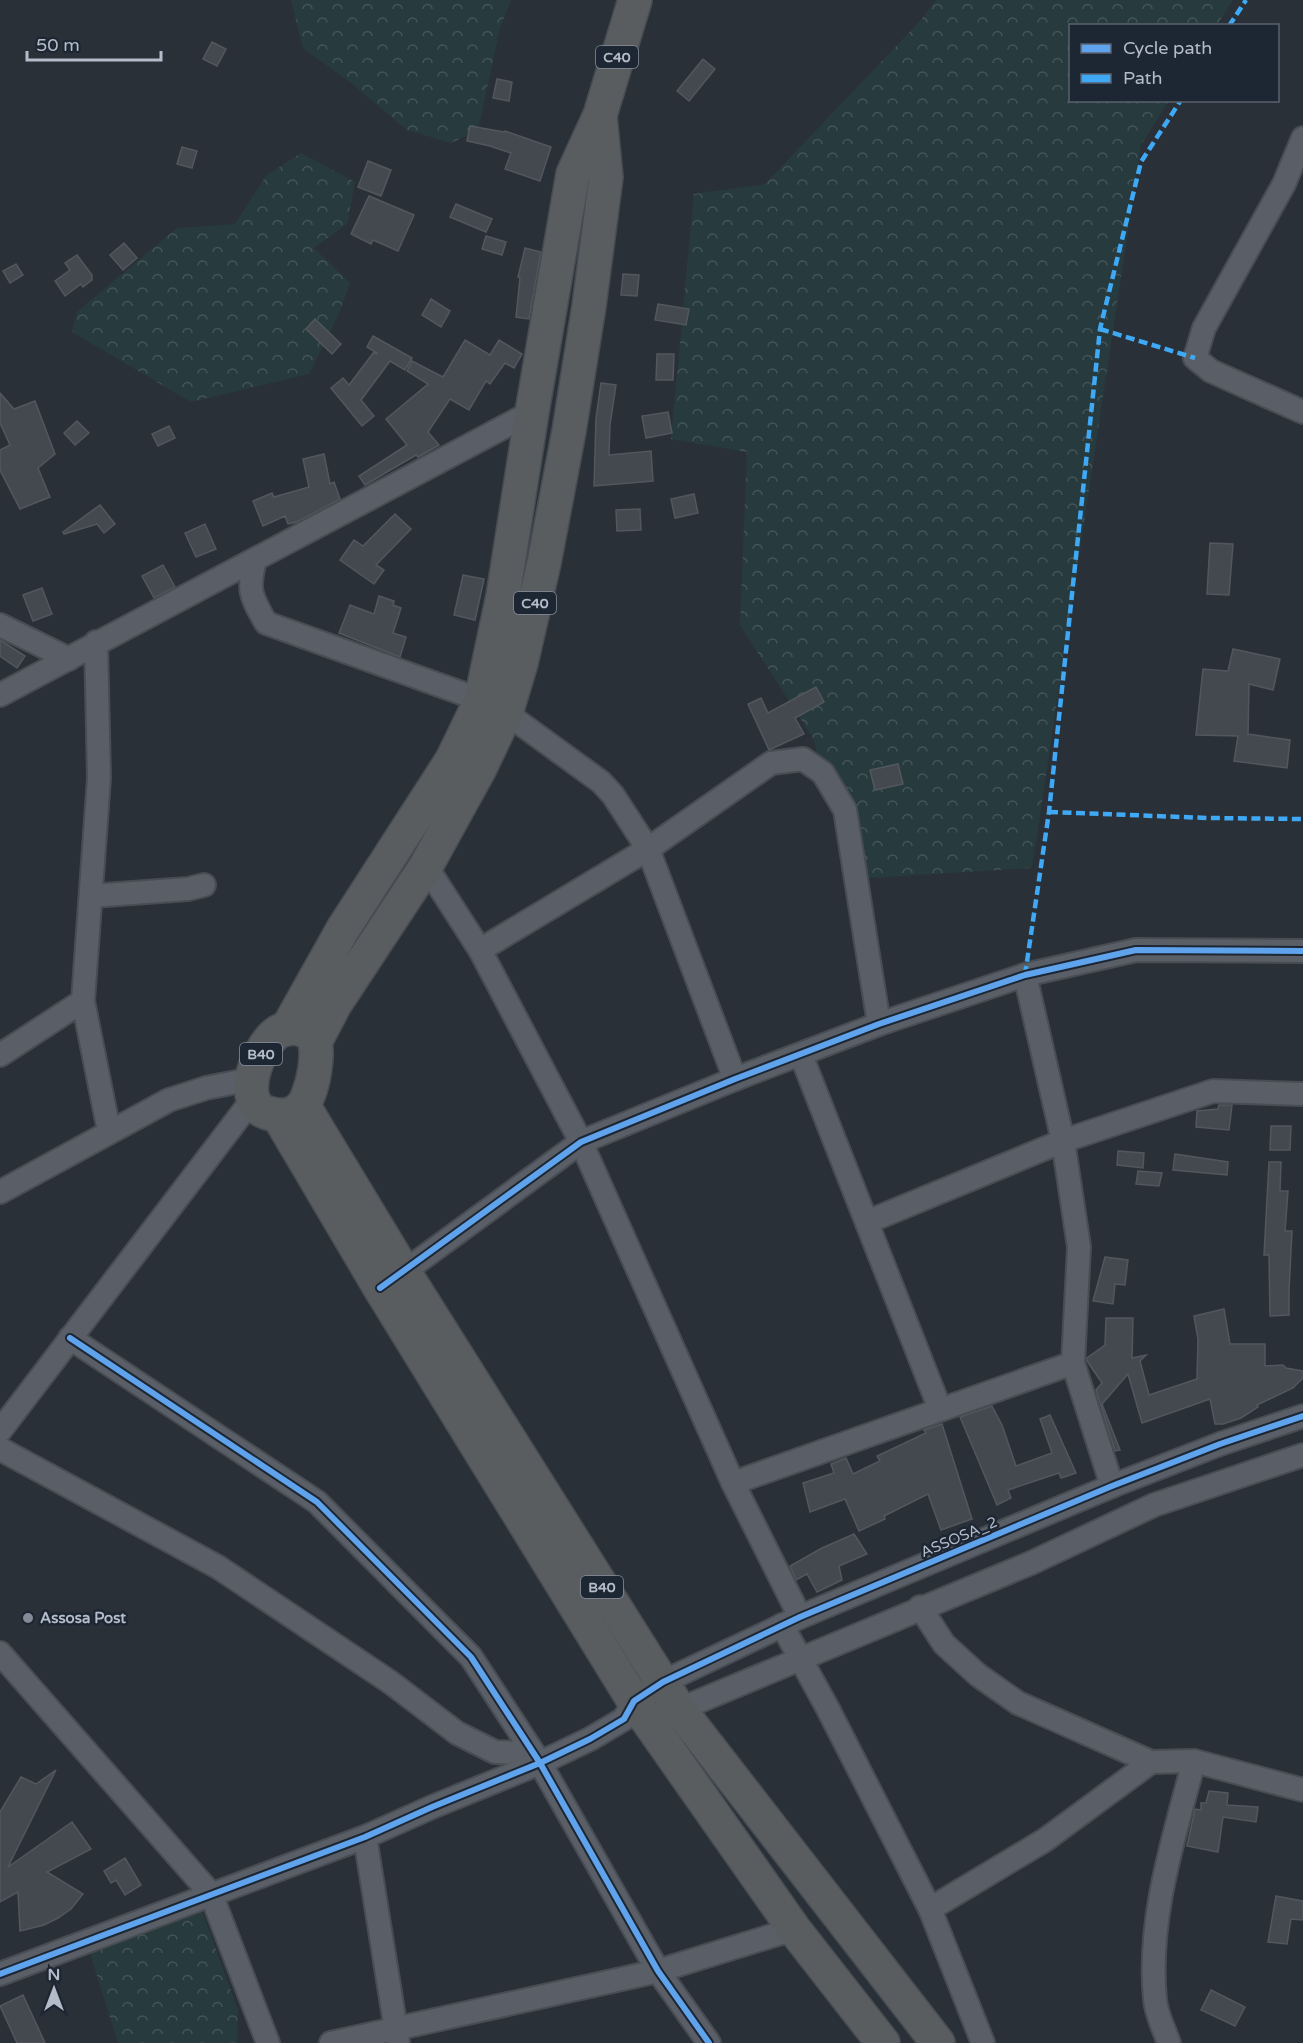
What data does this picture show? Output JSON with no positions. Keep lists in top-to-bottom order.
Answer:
{
  "streets": {
    "highway": ["C40", "B40"],
    "street": ["ASSOSA_2"]
  },
  "crossings": [
    ["C40", "B40"],
    ["B40", "ASSOSA_2"]
  ],
  "places": ["Assosa Post"],
  "legend": ["Cycle path", "Path"],
  "scale_bar": "50 m",
  "north": "top"
}
